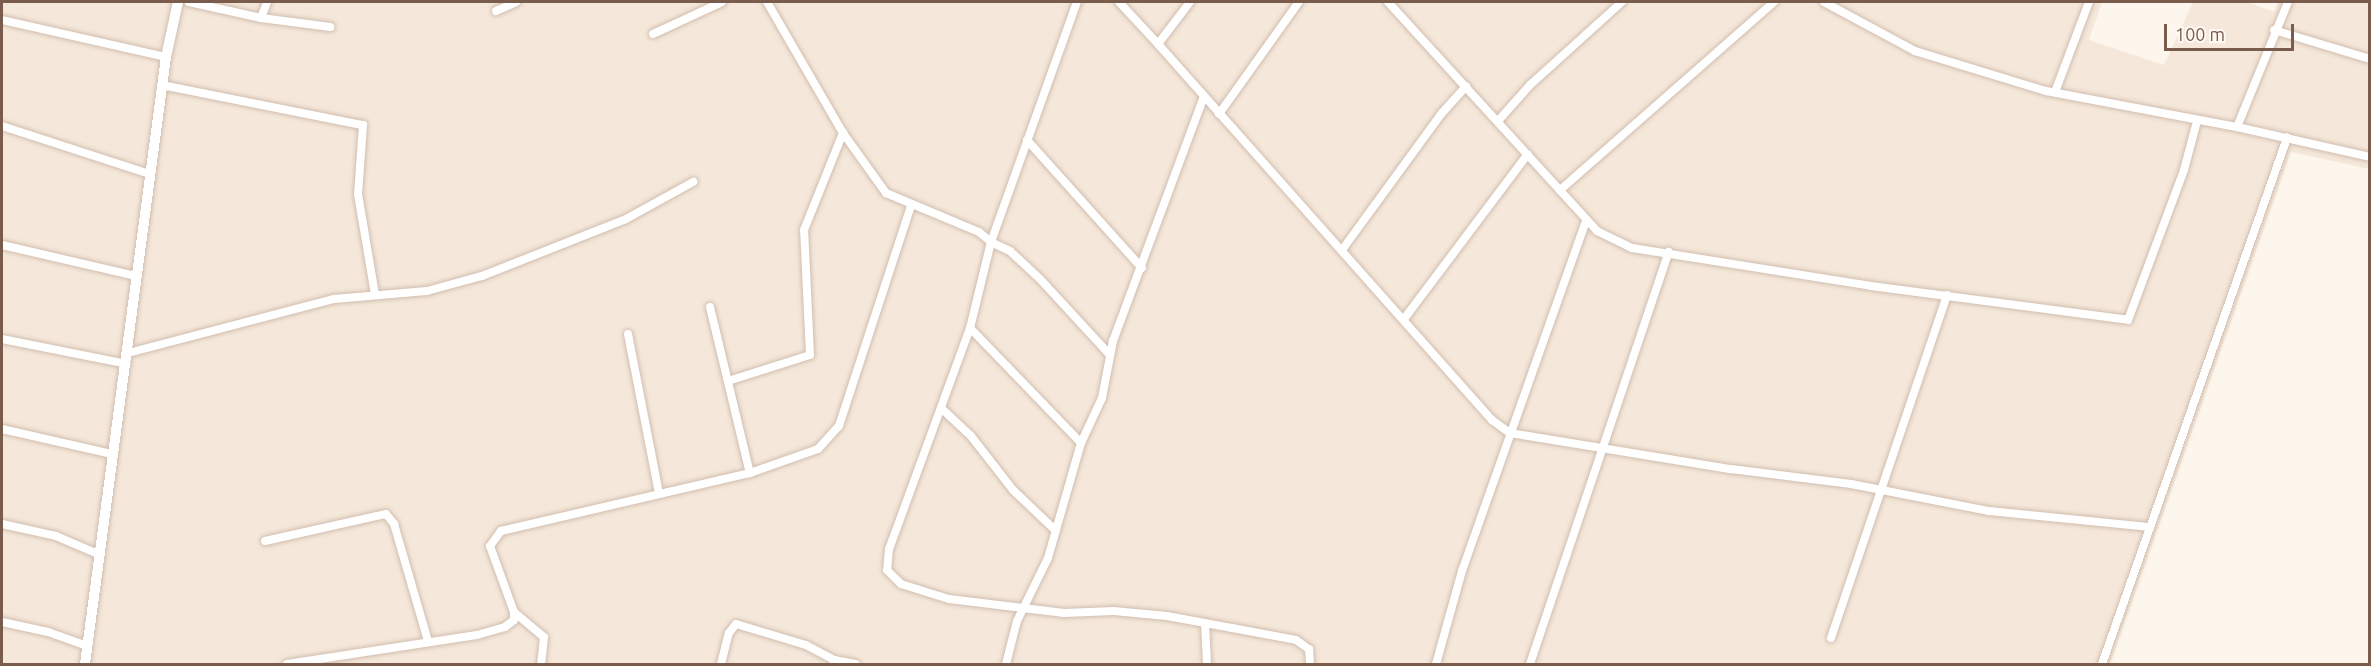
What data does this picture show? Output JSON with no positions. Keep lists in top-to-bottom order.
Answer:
{
  "scale_bar": "100 m"
}
